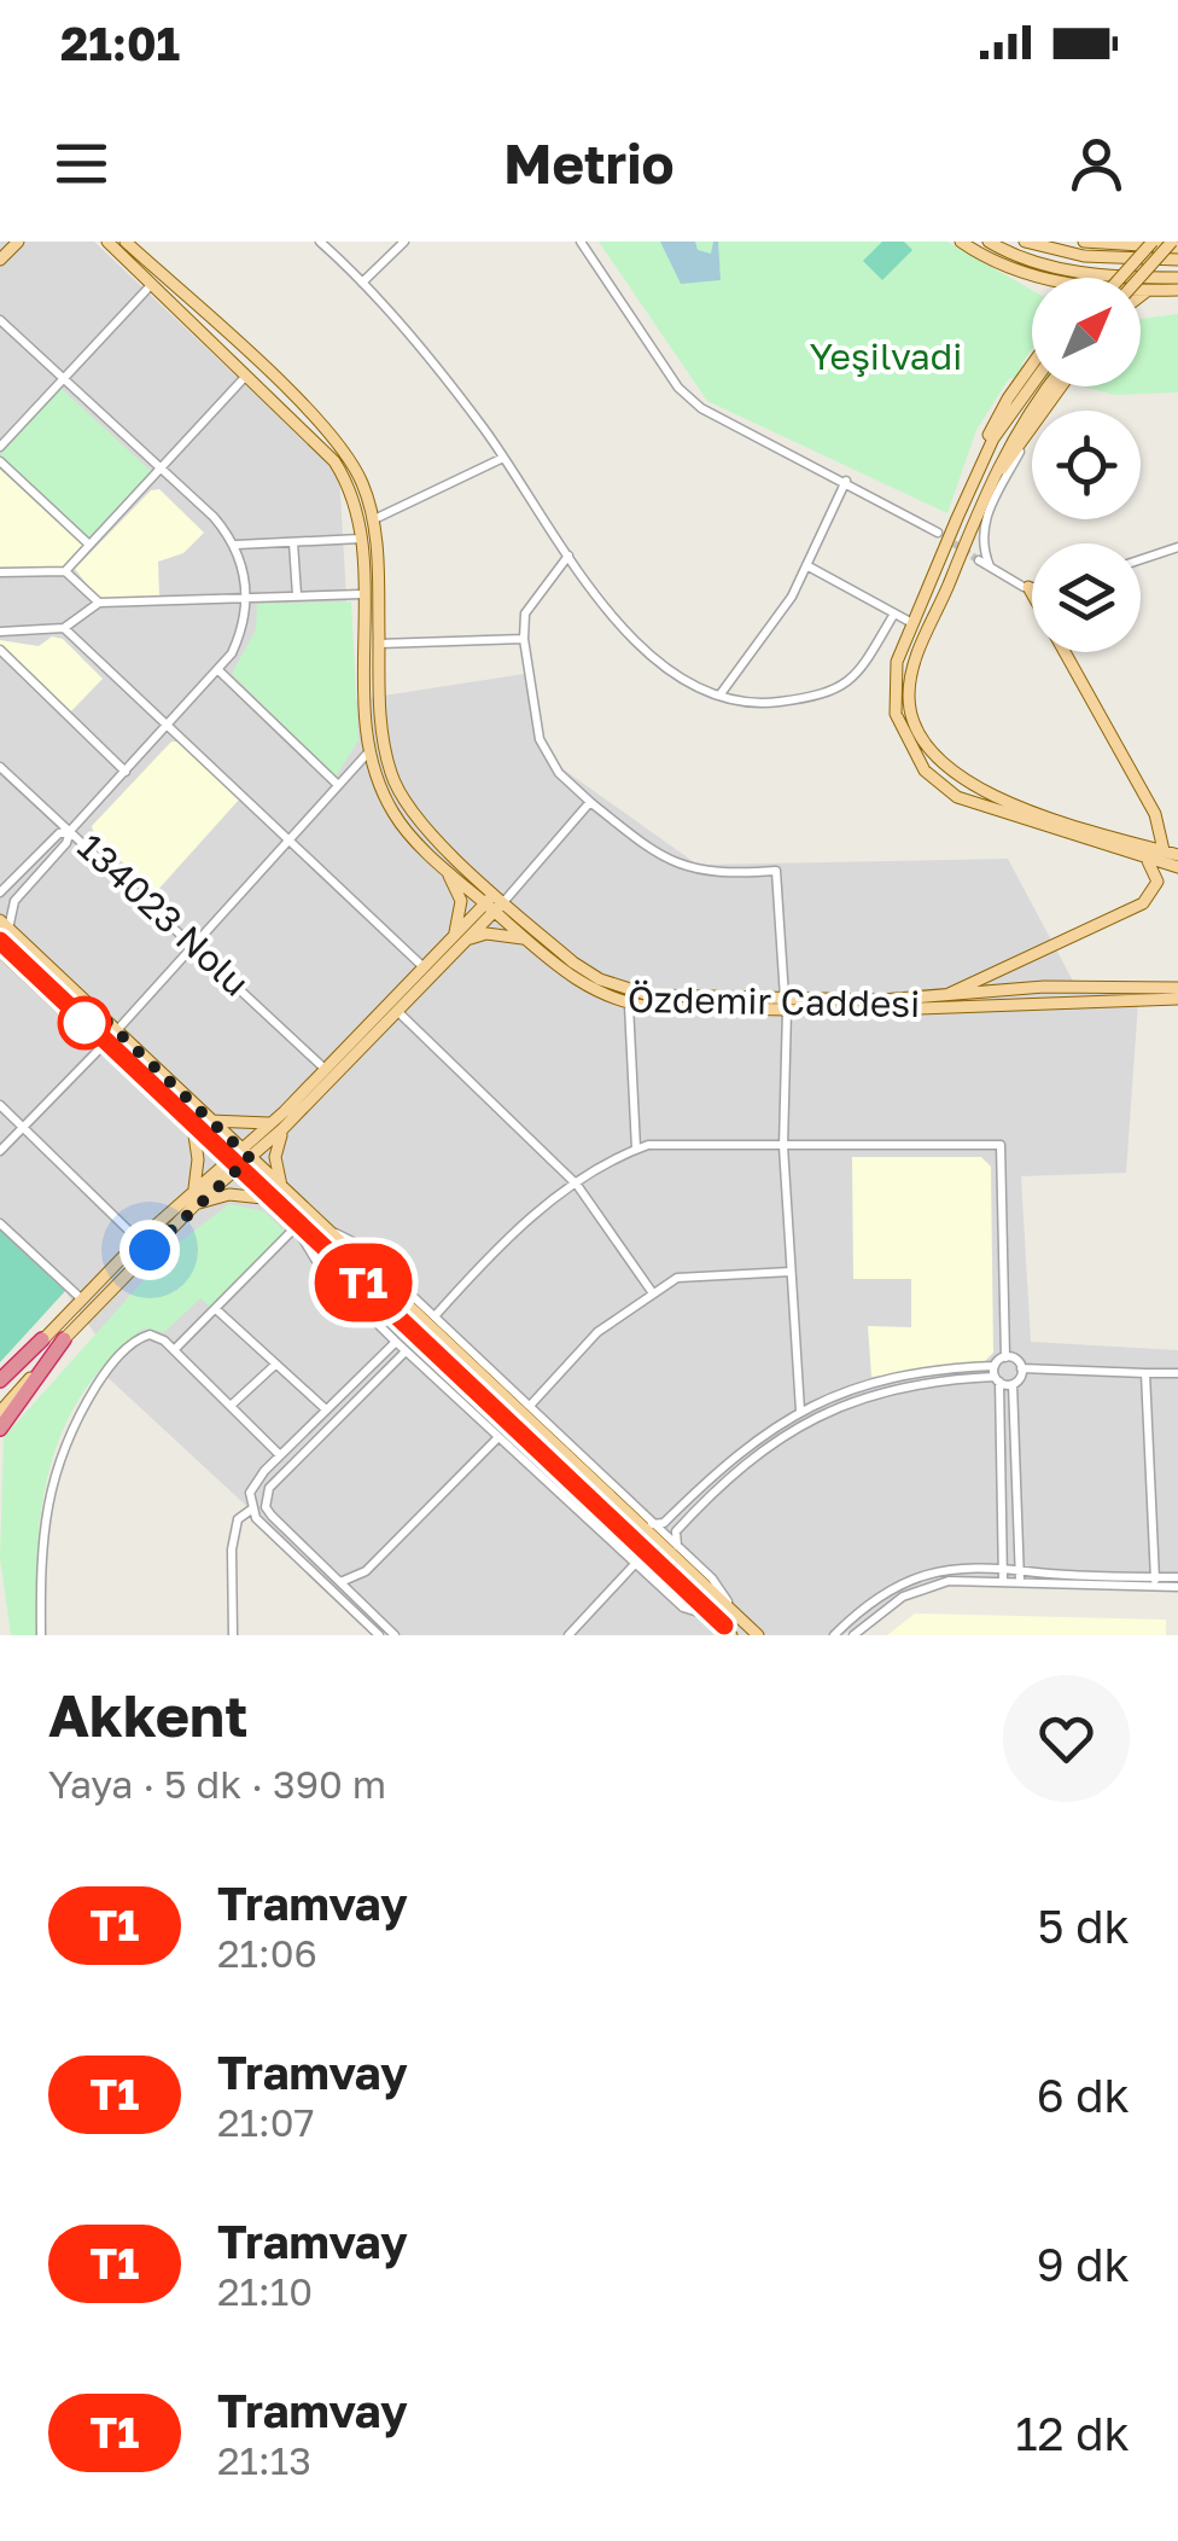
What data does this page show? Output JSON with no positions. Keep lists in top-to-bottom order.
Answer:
{
  "streets": {
    "main road": ["Özdemir Caddesi"],
    "street": ["134023 Nolu"]
  },
  "parks": ["Yeşilvadi"],
  "lines": ["tram line T1"],
  "north": "top right",
  "page": {
    "status": "21:01",
    "header": "Metrio",
    "on_map": "T1",
    "heading": ["Akkent", "Yaya · 5 dk · 390 m"],
    "list": [
      {
        "mark": "T1",
        "name": "Tramvay",
        "note": "21:06",
        "value": "5 dk"
      },
      {
        "mark": "T1",
        "name": "Tramvay",
        "note": "21:07",
        "value": "6 dk"
      },
      {
        "mark": "T1",
        "name": "Tramvay",
        "note": "21:10",
        "value": "9 dk"
      },
      {
        "mark": "T1",
        "name": "Tramvay",
        "note": "21:13",
        "value": "12 dk"
      }
    ]
  }
}
